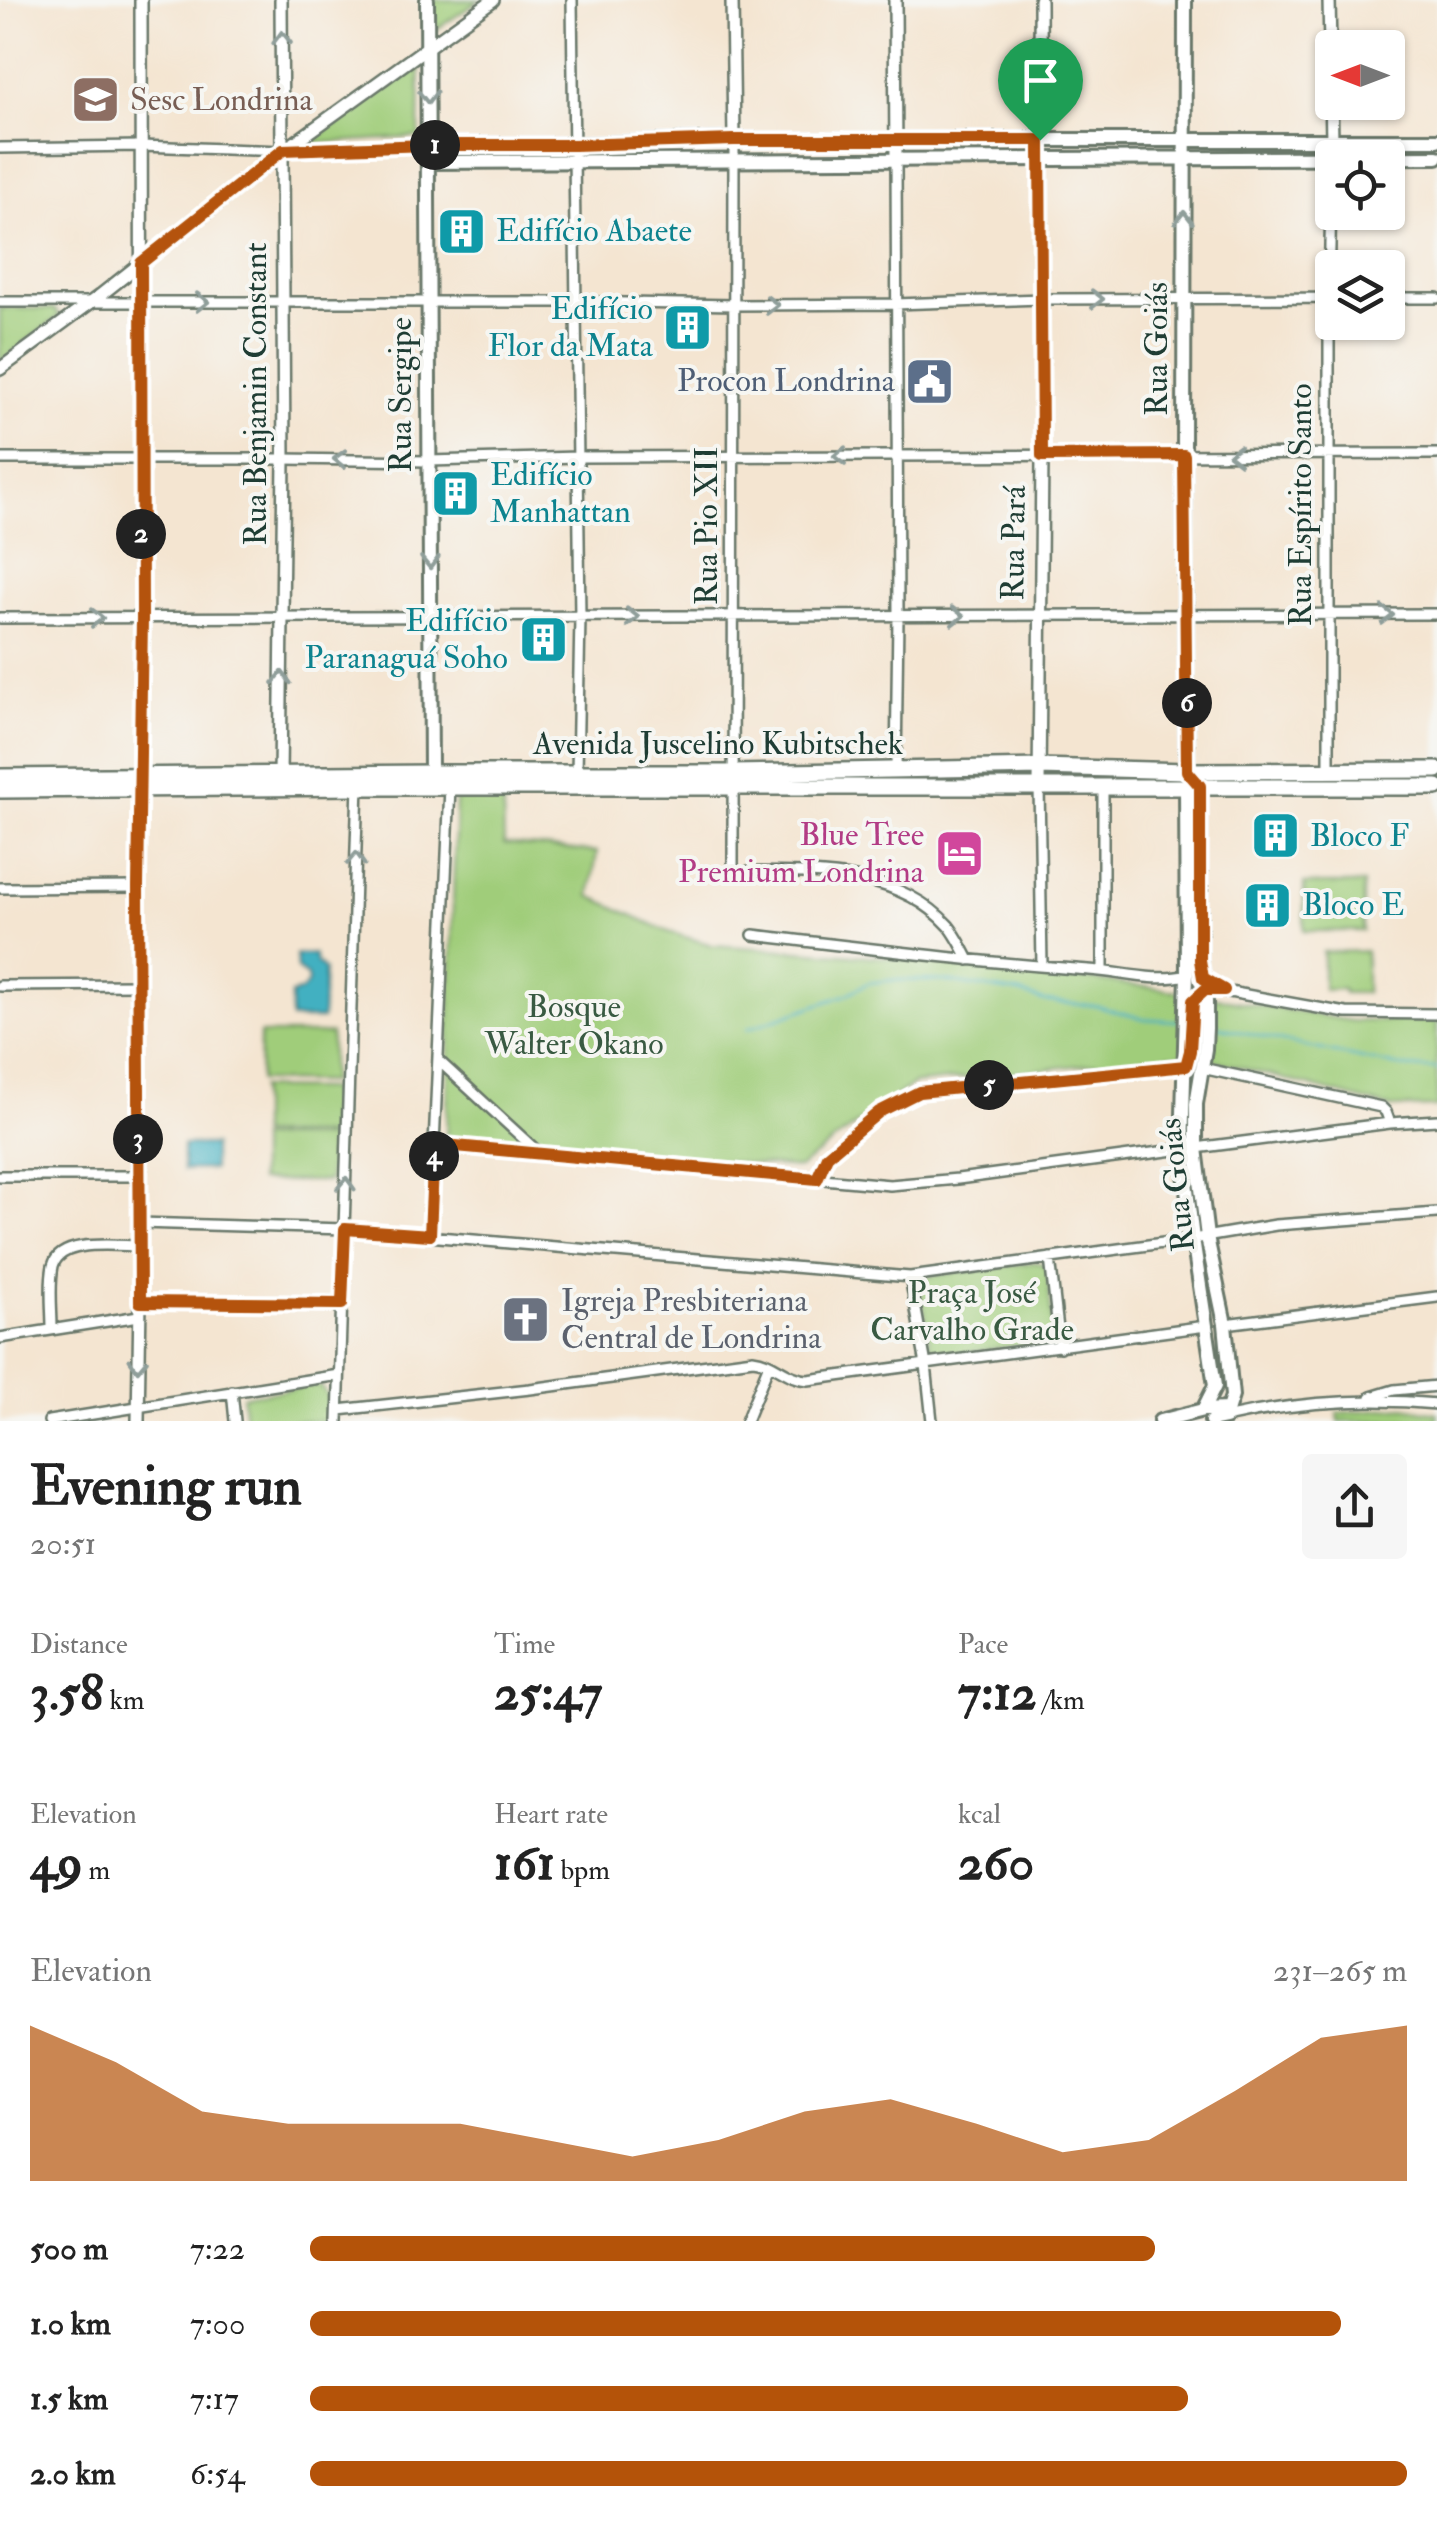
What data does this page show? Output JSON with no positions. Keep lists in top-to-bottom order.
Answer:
{
  "streets": {
    "main road": ["Rua Goiás", "Rua Sergipe", "Avenida Juscelino Kubitschek"],
    "street": [
      "Rua Benjamin Constant",
      "Rua Espírito Santo",
      "Rua Pio XII",
      "Rua Pará"
    ]
  },
  "crossings": [
    ["Rua Goiás", "Avenida Juscelino Kubitschek"],
    ["Rua Benjamin Constant", "Avenida Juscelino Kubitschek"],
    ["Rua Sergipe", "Avenida Juscelino Kubitschek"],
    ["Rua Espírito Santo", "Avenida Juscelino Kubitschek"],
    ["Rua Pio XII", "Avenida Juscelino Kubitschek"],
    ["Rua Pará", "Avenida Juscelino Kubitschek"]
  ],
  "one_way": ["Rua Benjamin Constant"],
  "parks": ["Bosque Walter Okano", "Praça José Carvalho Grade"],
  "places": {
    "school or university": ["Sesc Londrina"],
    "building": [
      "Edifício Abaete",
      "Edifício Flor da Mata",
      "Edifício Manhattan",
      "Edifício Paranaguá Soho",
      "Bloco F",
      "Bloco E"
    ],
    "public building": ["Procon Londrina"],
    "hotel": ["Blue Tree Premium Londrina"],
    "church": ["Igreja Presbiteriana Central de Londrina"]
  },
  "north": "left",
  "page": {
    "pins": [
      "1",
      "2",
      "6",
      "5",
      "3",
      "4"
    ],
    "heading": ["Evening run", "20:51"],
    "stats": [
      ["Distance", "3.58 km"],
      ["Time", "25:47"],
      ["Pace", "7:12 /km"],
      ["Elevation", "49 m"],
      ["Heart rate", "161 bpm"],
      ["kcal", "260"]
    ],
    "chart": ["Elevation", "231–265 m"],
    "list": [
      {
        "name": "500 m",
        "note": "7:22"
      },
      {
        "name": "1.0 km",
        "note": "7:00"
      },
      {
        "name": "1.5 km",
        "note": "7:17"
      },
      {
        "name": "2.0 km",
        "note": "6:54"
      }
    ]
  }
}
